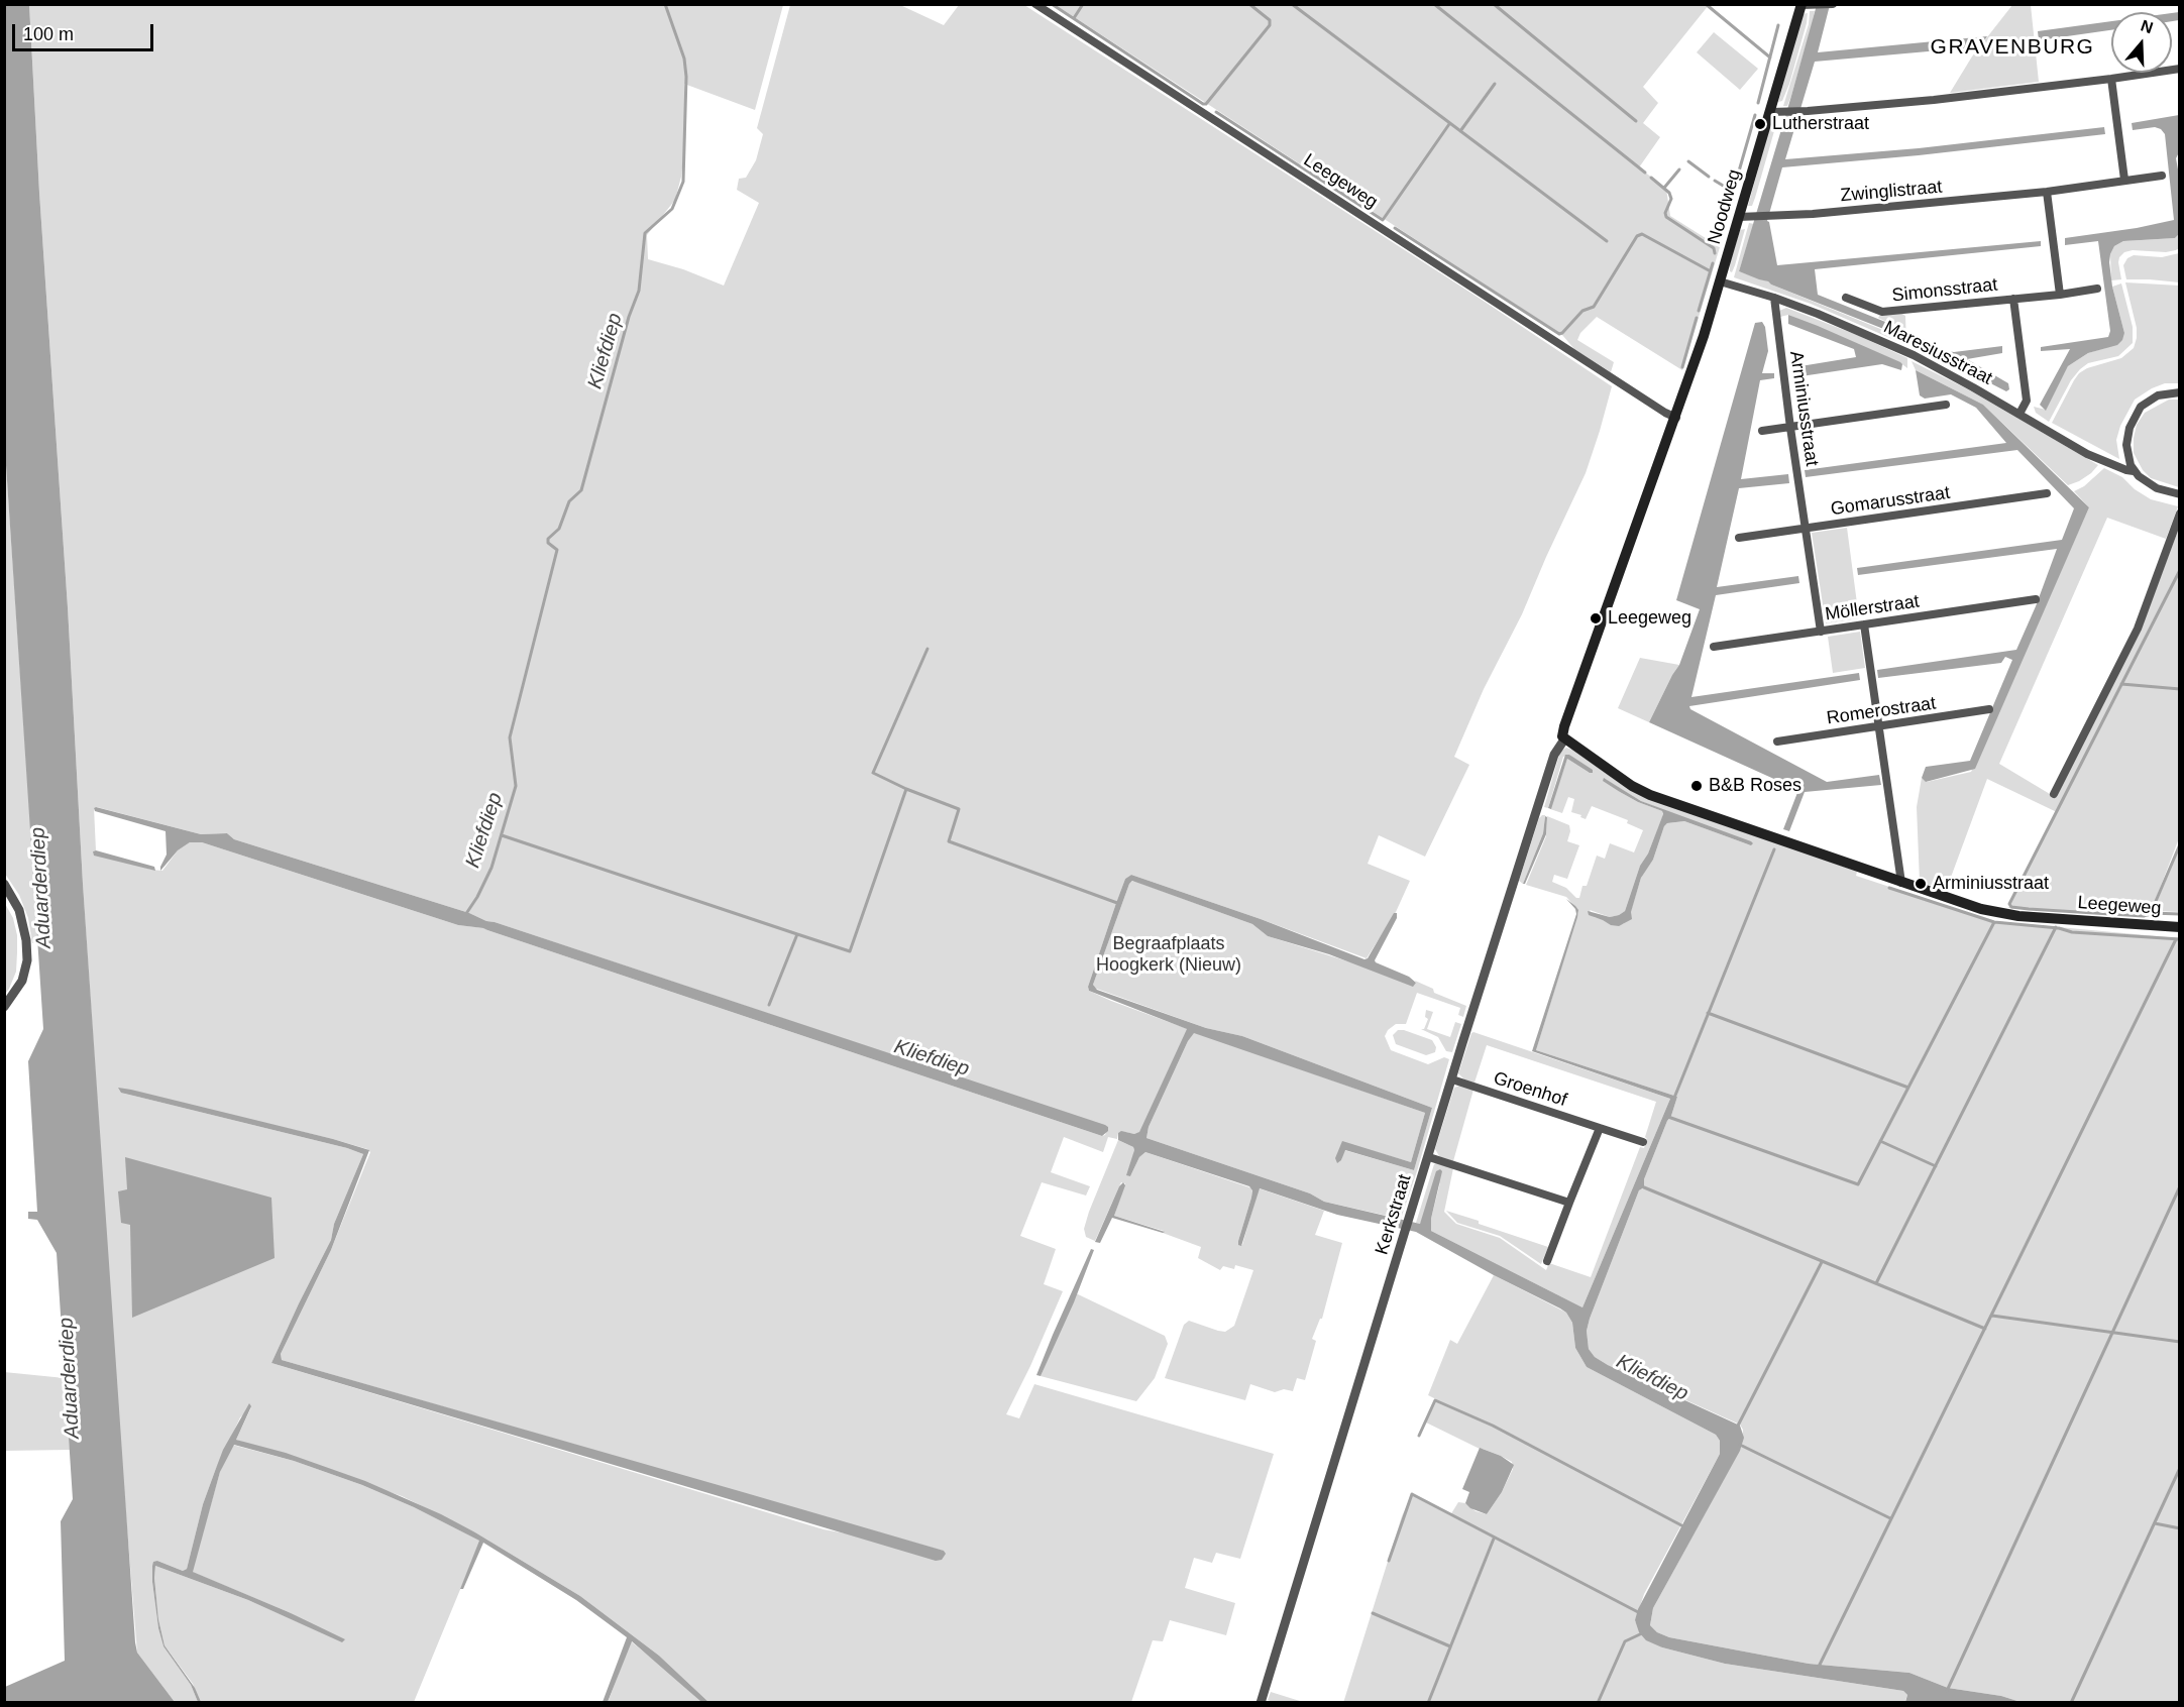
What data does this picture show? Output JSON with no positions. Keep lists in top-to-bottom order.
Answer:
{
  "streets": {
    "main road": ["Leegeweg", "Noodweg"],
    "street": [
      "Zwinglistraat",
      "Simonsstraat",
      "Maresiusstraat",
      "Arminiusstraat",
      "Gomarusstraat",
      "Möllerstraat",
      "Romerostraat",
      "Groenhof",
      "Kerkstraat"
    ]
  },
  "crossings": [
    ["Leegeweg", "Noodweg"],
    ["Leegeweg", "Kerkstraat"],
    ["Zwinglistraat", "Noodweg"],
    ["Noodweg", "Maresiusstraat"],
    ["Simonsstraat", "Maresiusstraat"],
    ["Maresiusstraat", "Arminiusstraat"],
    ["Arminiusstraat", "Gomarusstraat"],
    ["Arminiusstraat", "Möllerstraat"],
    ["Groenhof", "Kerkstraat"]
  ],
  "districts": ["GRAVENBURG"],
  "water": ["Kliefdiep", "Aduarderdiep"],
  "parks": ["Begraafplaats Hoogkerk (Nieuw)"],
  "places": [
    "Lutherstraat",
    "Leegeweg",
    "B&B Roses",
    "Arminiusstraat"
  ],
  "scale_bar": "100 m",
  "north": "top"
}
